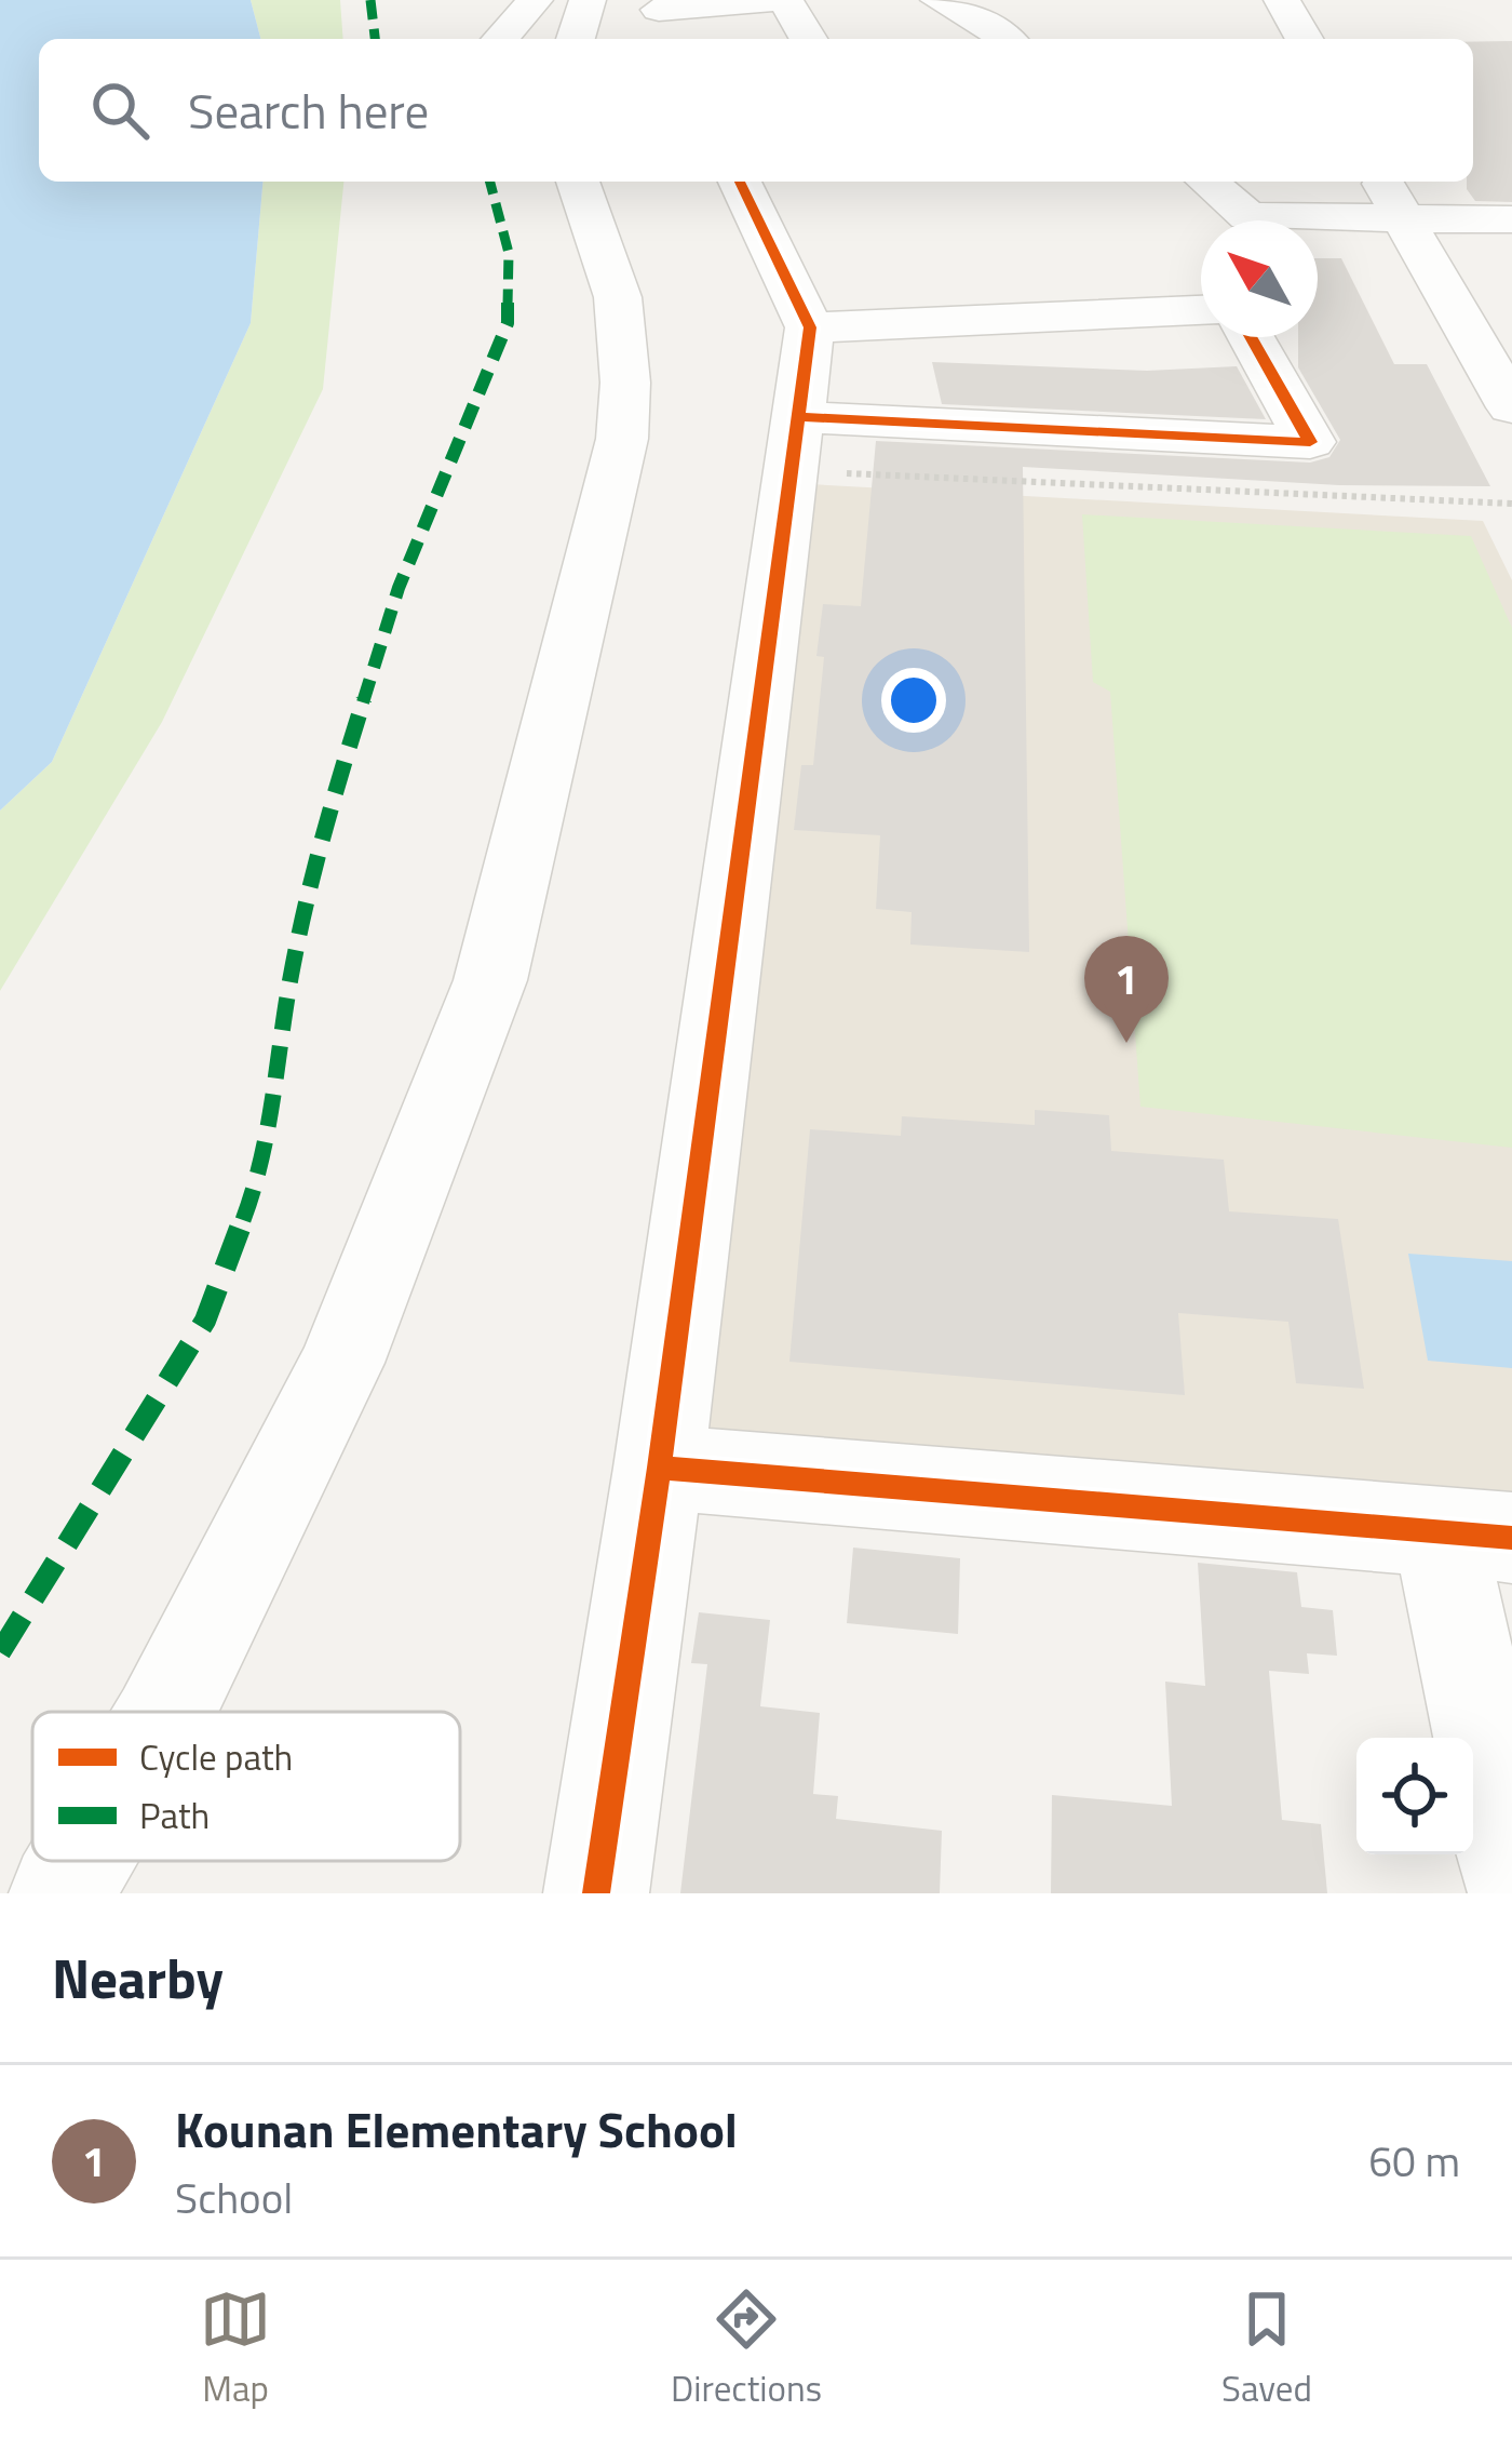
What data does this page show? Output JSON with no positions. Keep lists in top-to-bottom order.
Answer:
{
  "legend": ["Cycle path", "Path"],
  "north": "top left",
  "page": {
    "search": "Search here",
    "pins": "1",
    "heading": "Nearby",
    "list": [
      {
        "mark": "1",
        "name": "Kounan Elementary School",
        "note": "School",
        "value": "60 m"
      }
    ],
    "nav": ["Map", "Directions", "Saved"]
  }
}
